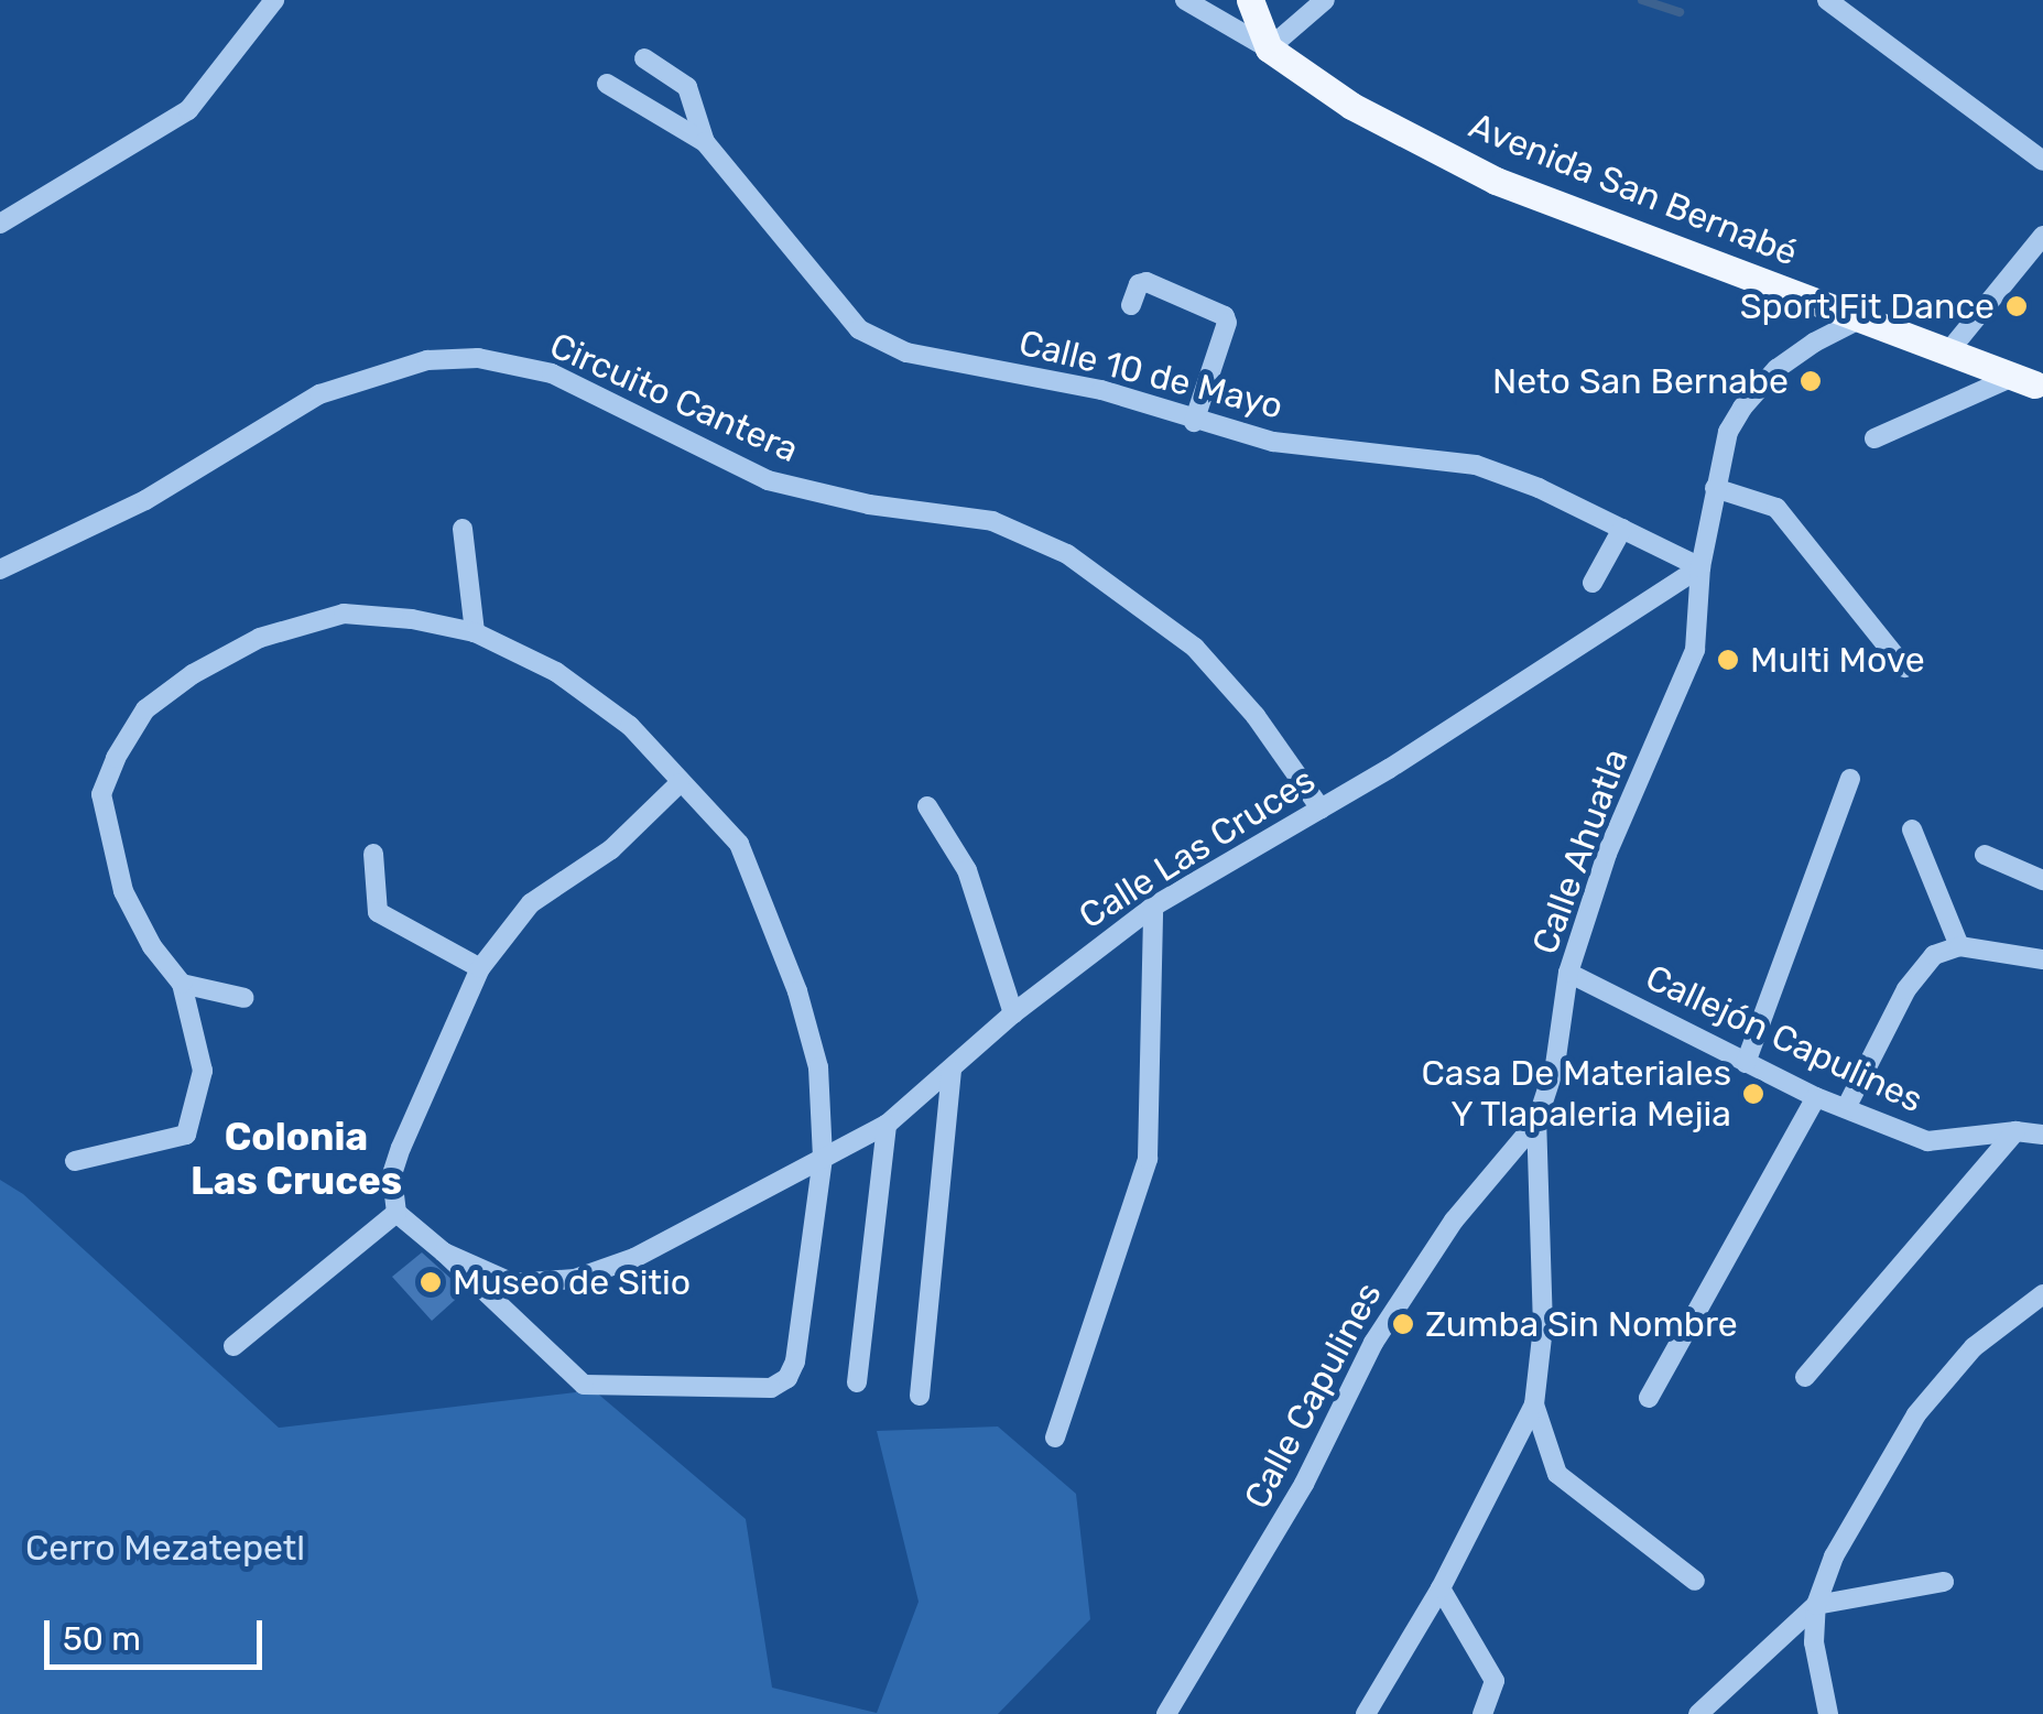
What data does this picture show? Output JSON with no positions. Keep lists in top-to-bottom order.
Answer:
{
  "streets": {
    "main road": ["Avenida San Bernabé"],
    "street": [
      "Calle 10 de Mayo",
      "Circuito Cantera",
      "Calle Las Cruces",
      "Calle Ahuatla",
      "Callejón Capulines",
      "Calle Capulines"
    ]
  },
  "crossings": [
    ["Calle 10 de Mayo", "Calle Las Cruces"],
    ["Calle 10 de Mayo", "Calle Ahuatla"],
    ["Circuito Cantera", "Calle Las Cruces"],
    ["Calle Las Cruces", "Calle Ahuatla"],
    ["Calle Ahuatla", "Callejón Capulines"],
    ["Calle Ahuatla", "Calle Capulines"]
  ],
  "districts": ["Colonia Las Cruces"],
  "parks": ["Cerro Mezatepetl"],
  "places": [
    "Sport Fit Dance",
    "Neto San Bernabe",
    "Multi Move",
    "Casa De Materiales Y Tlapaleria Mejia",
    "Museo de Sitio",
    "Zumba Sin Nombre"
  ],
  "scale_bar": "50 m"
}
